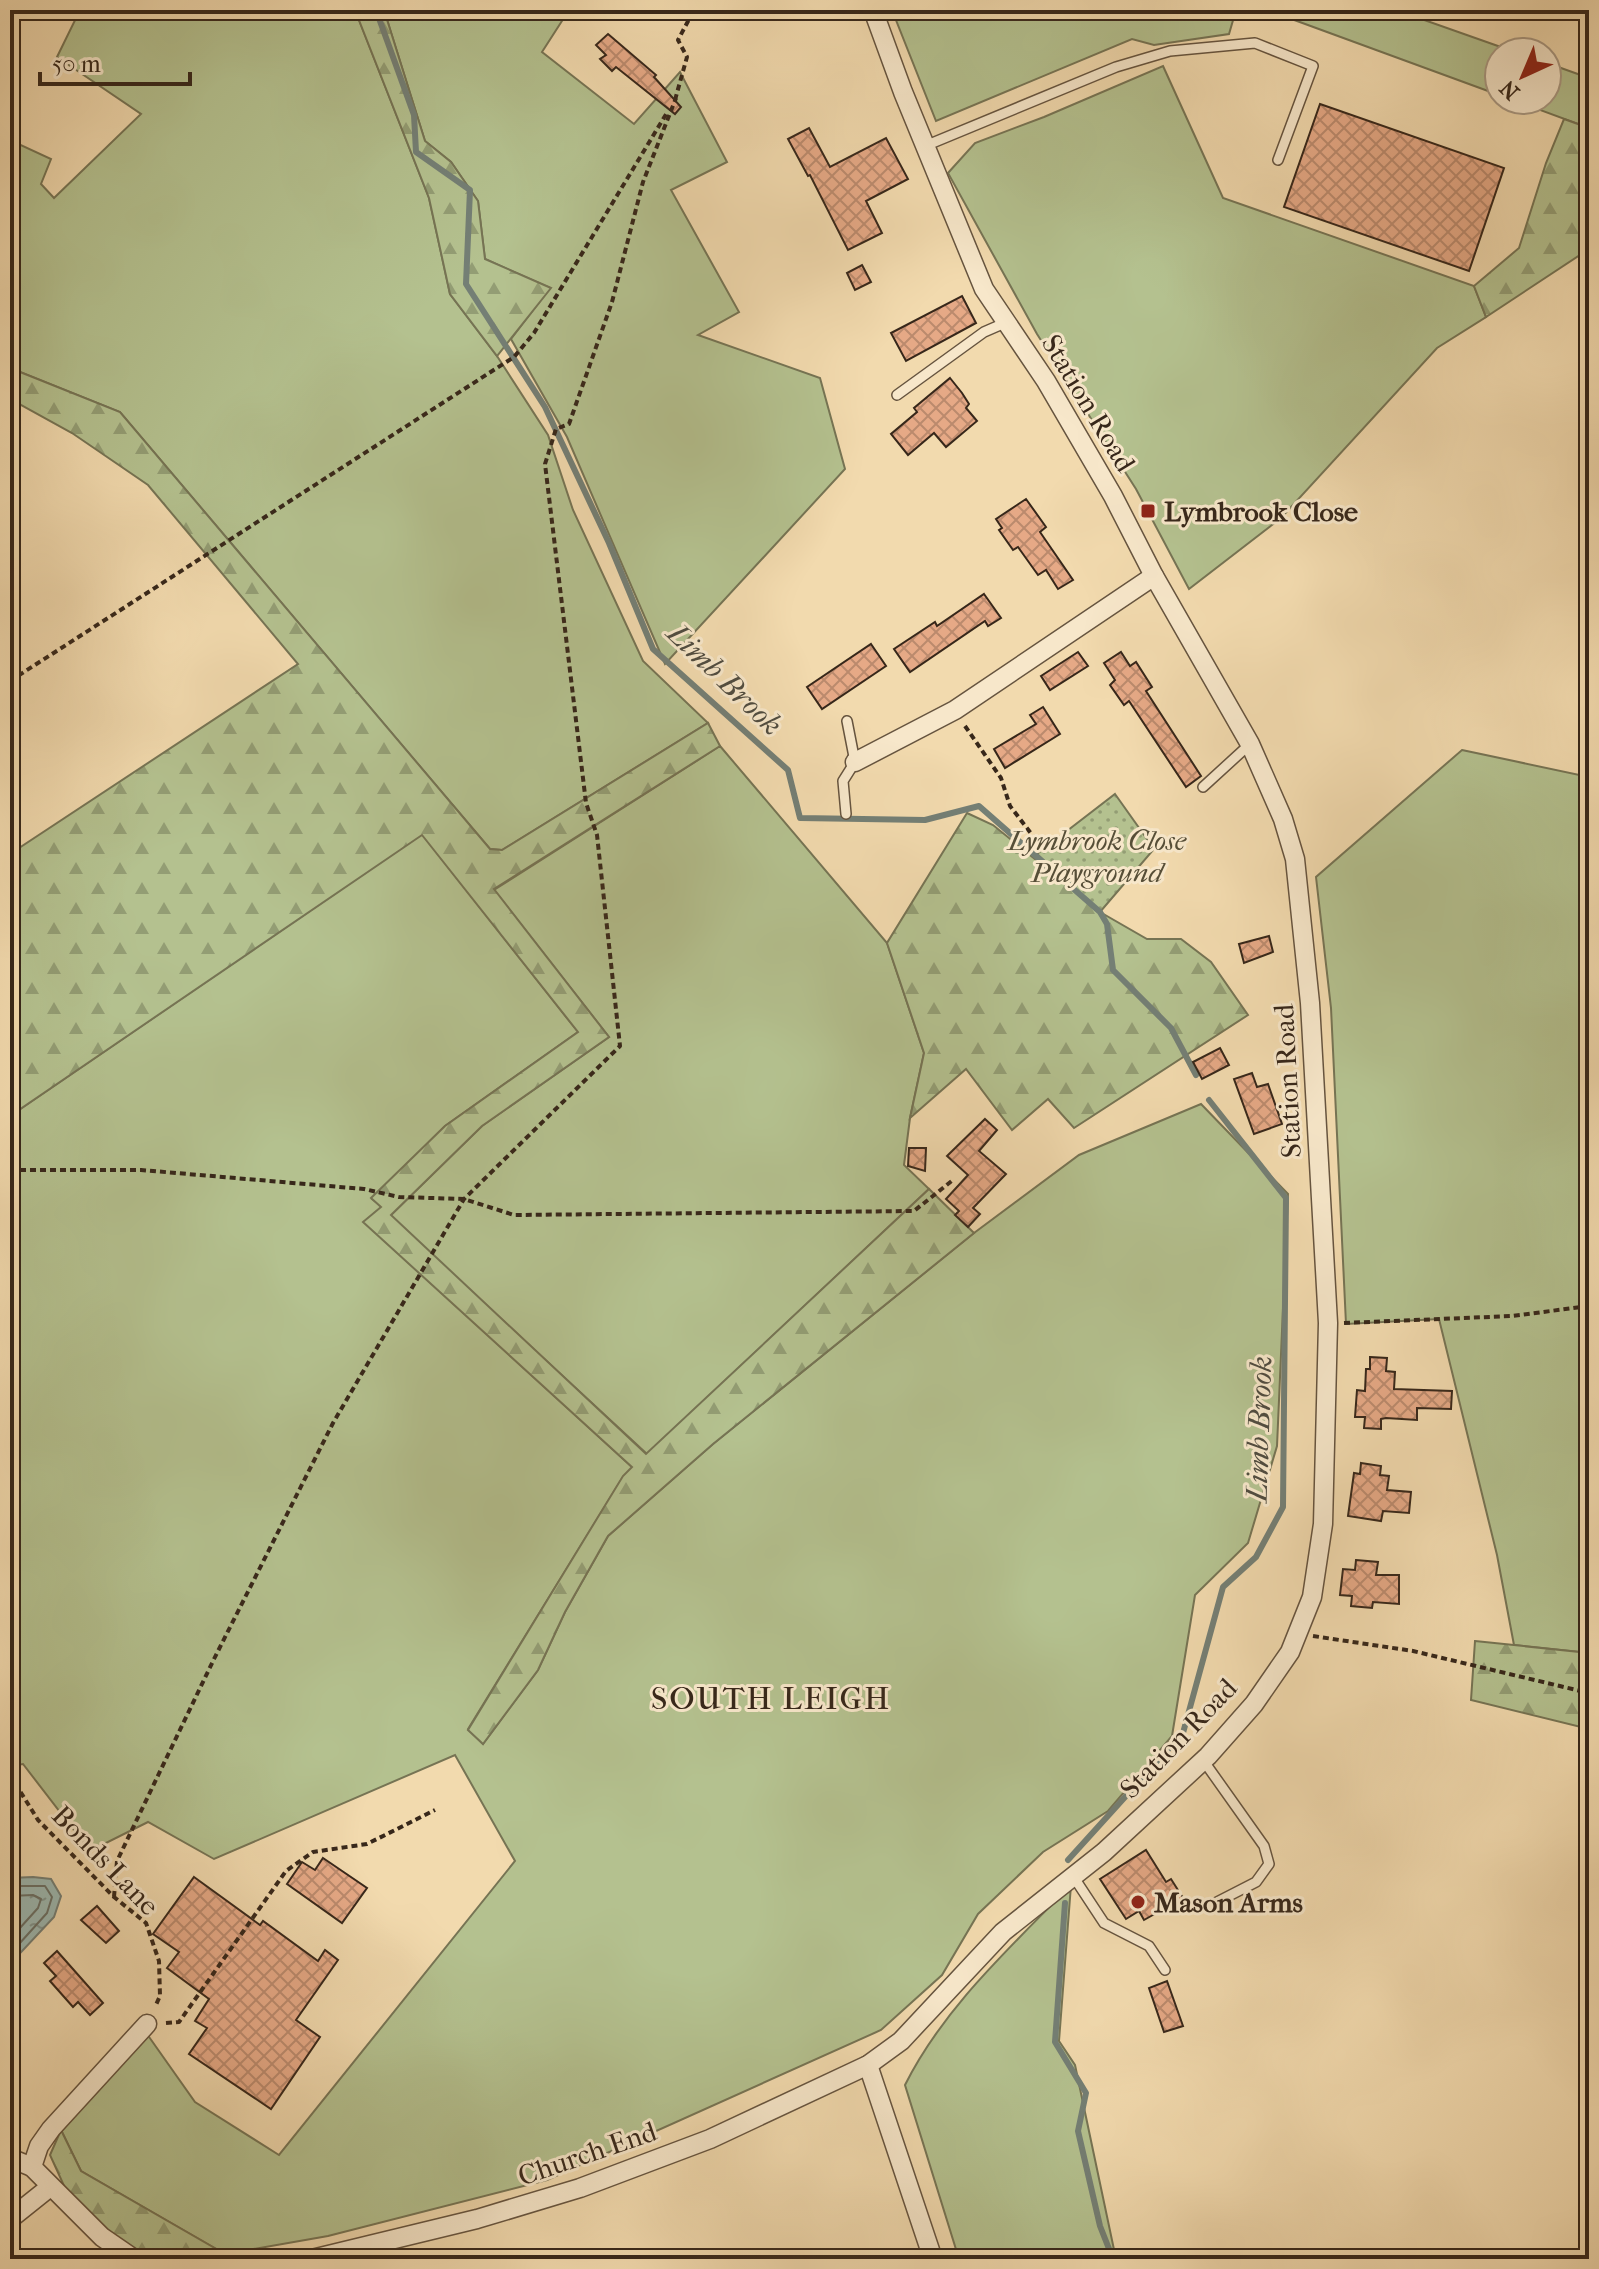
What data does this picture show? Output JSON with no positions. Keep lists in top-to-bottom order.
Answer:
{
  "streets": {
    "street": ["Station Road", "Church End"],
    "path": ["Bonds Lane"]
  },
  "crossings": [
    ["Station Road", "Church End"]
  ],
  "districts": ["SOUTH LEIGH"],
  "water": ["Limb Brook"],
  "parks": ["Lymbrook Close Playground"],
  "places": {
    "transit": ["Lymbrook Close"],
    "other": ["Mason Arms"]
  },
  "scale_bar": "50 m",
  "north": "bottom left"
}
